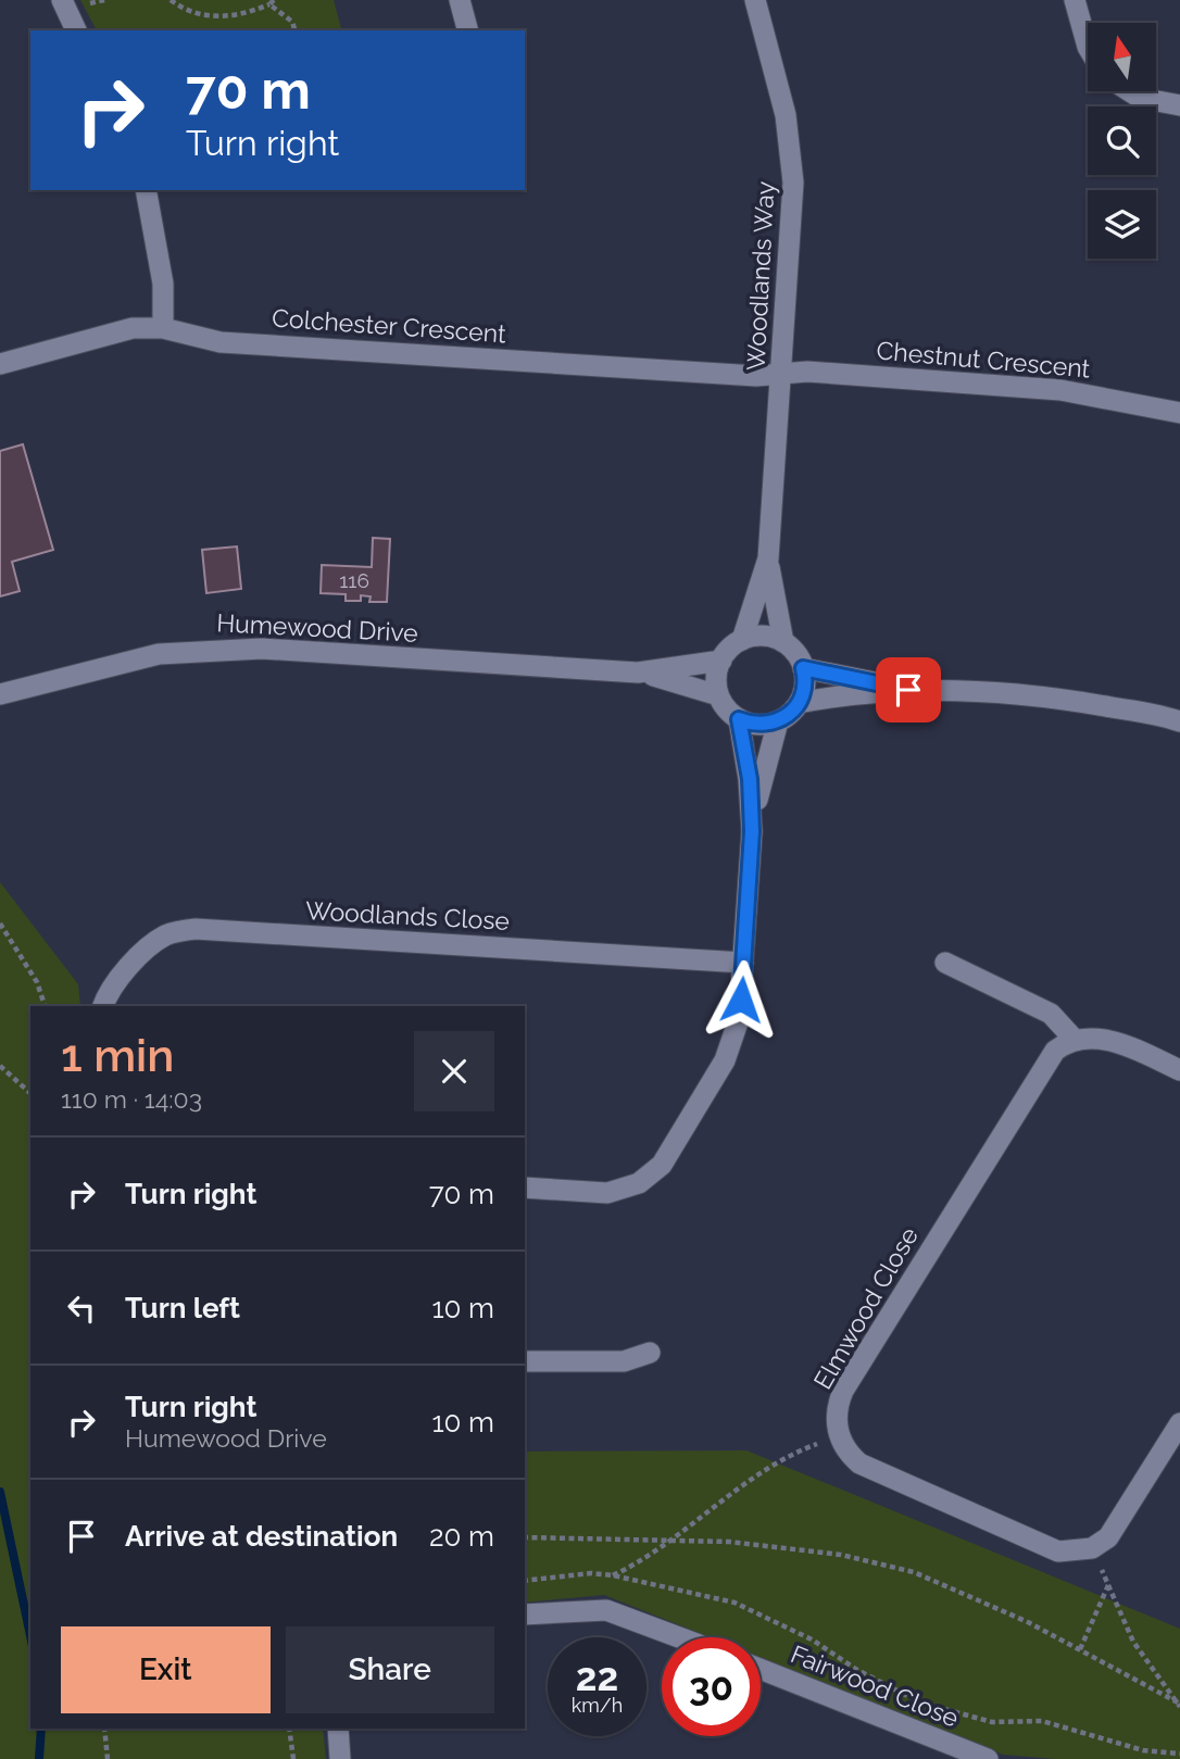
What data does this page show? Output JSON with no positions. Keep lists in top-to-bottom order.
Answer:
{
  "streets": {
    "street": [
      "Woodlands Way",
      "Colchester Crescent",
      "Chestnut Crescent",
      "Humewood Drive",
      "Woodlands Close",
      "Elmwood Close",
      "Fairwood Close"
    ]
  },
  "crossings": [
    ["Woodlands Way", "Colchester Crescent"],
    ["Woodlands Way", "Chestnut Crescent"],
    ["Woodlands Way", "Humewood Drive"],
    ["Colchester Crescent", "Chestnut Crescent"]
  ],
  "house_numbers": ["116"],
  "north": "top",
  "page": {
    "turn": ["70 m", "Turn right"],
    "heading": ["1 min", "110 m · 14:03"],
    "list": [
      {
        "name": "Turn right",
        "value": "70 m"
      },
      {
        "name": "Turn left",
        "value": "10 m"
      },
      {
        "name": "Turn right",
        "note": "Humewood Drive",
        "value": "10 m"
      },
      {
        "name": "Arrive at destination",
        "value": "20 m"
      }
    ],
    "buttons": ["Exit", "Share"],
    "speed": "22 km/h",
    "limit": "30"
  }
}
